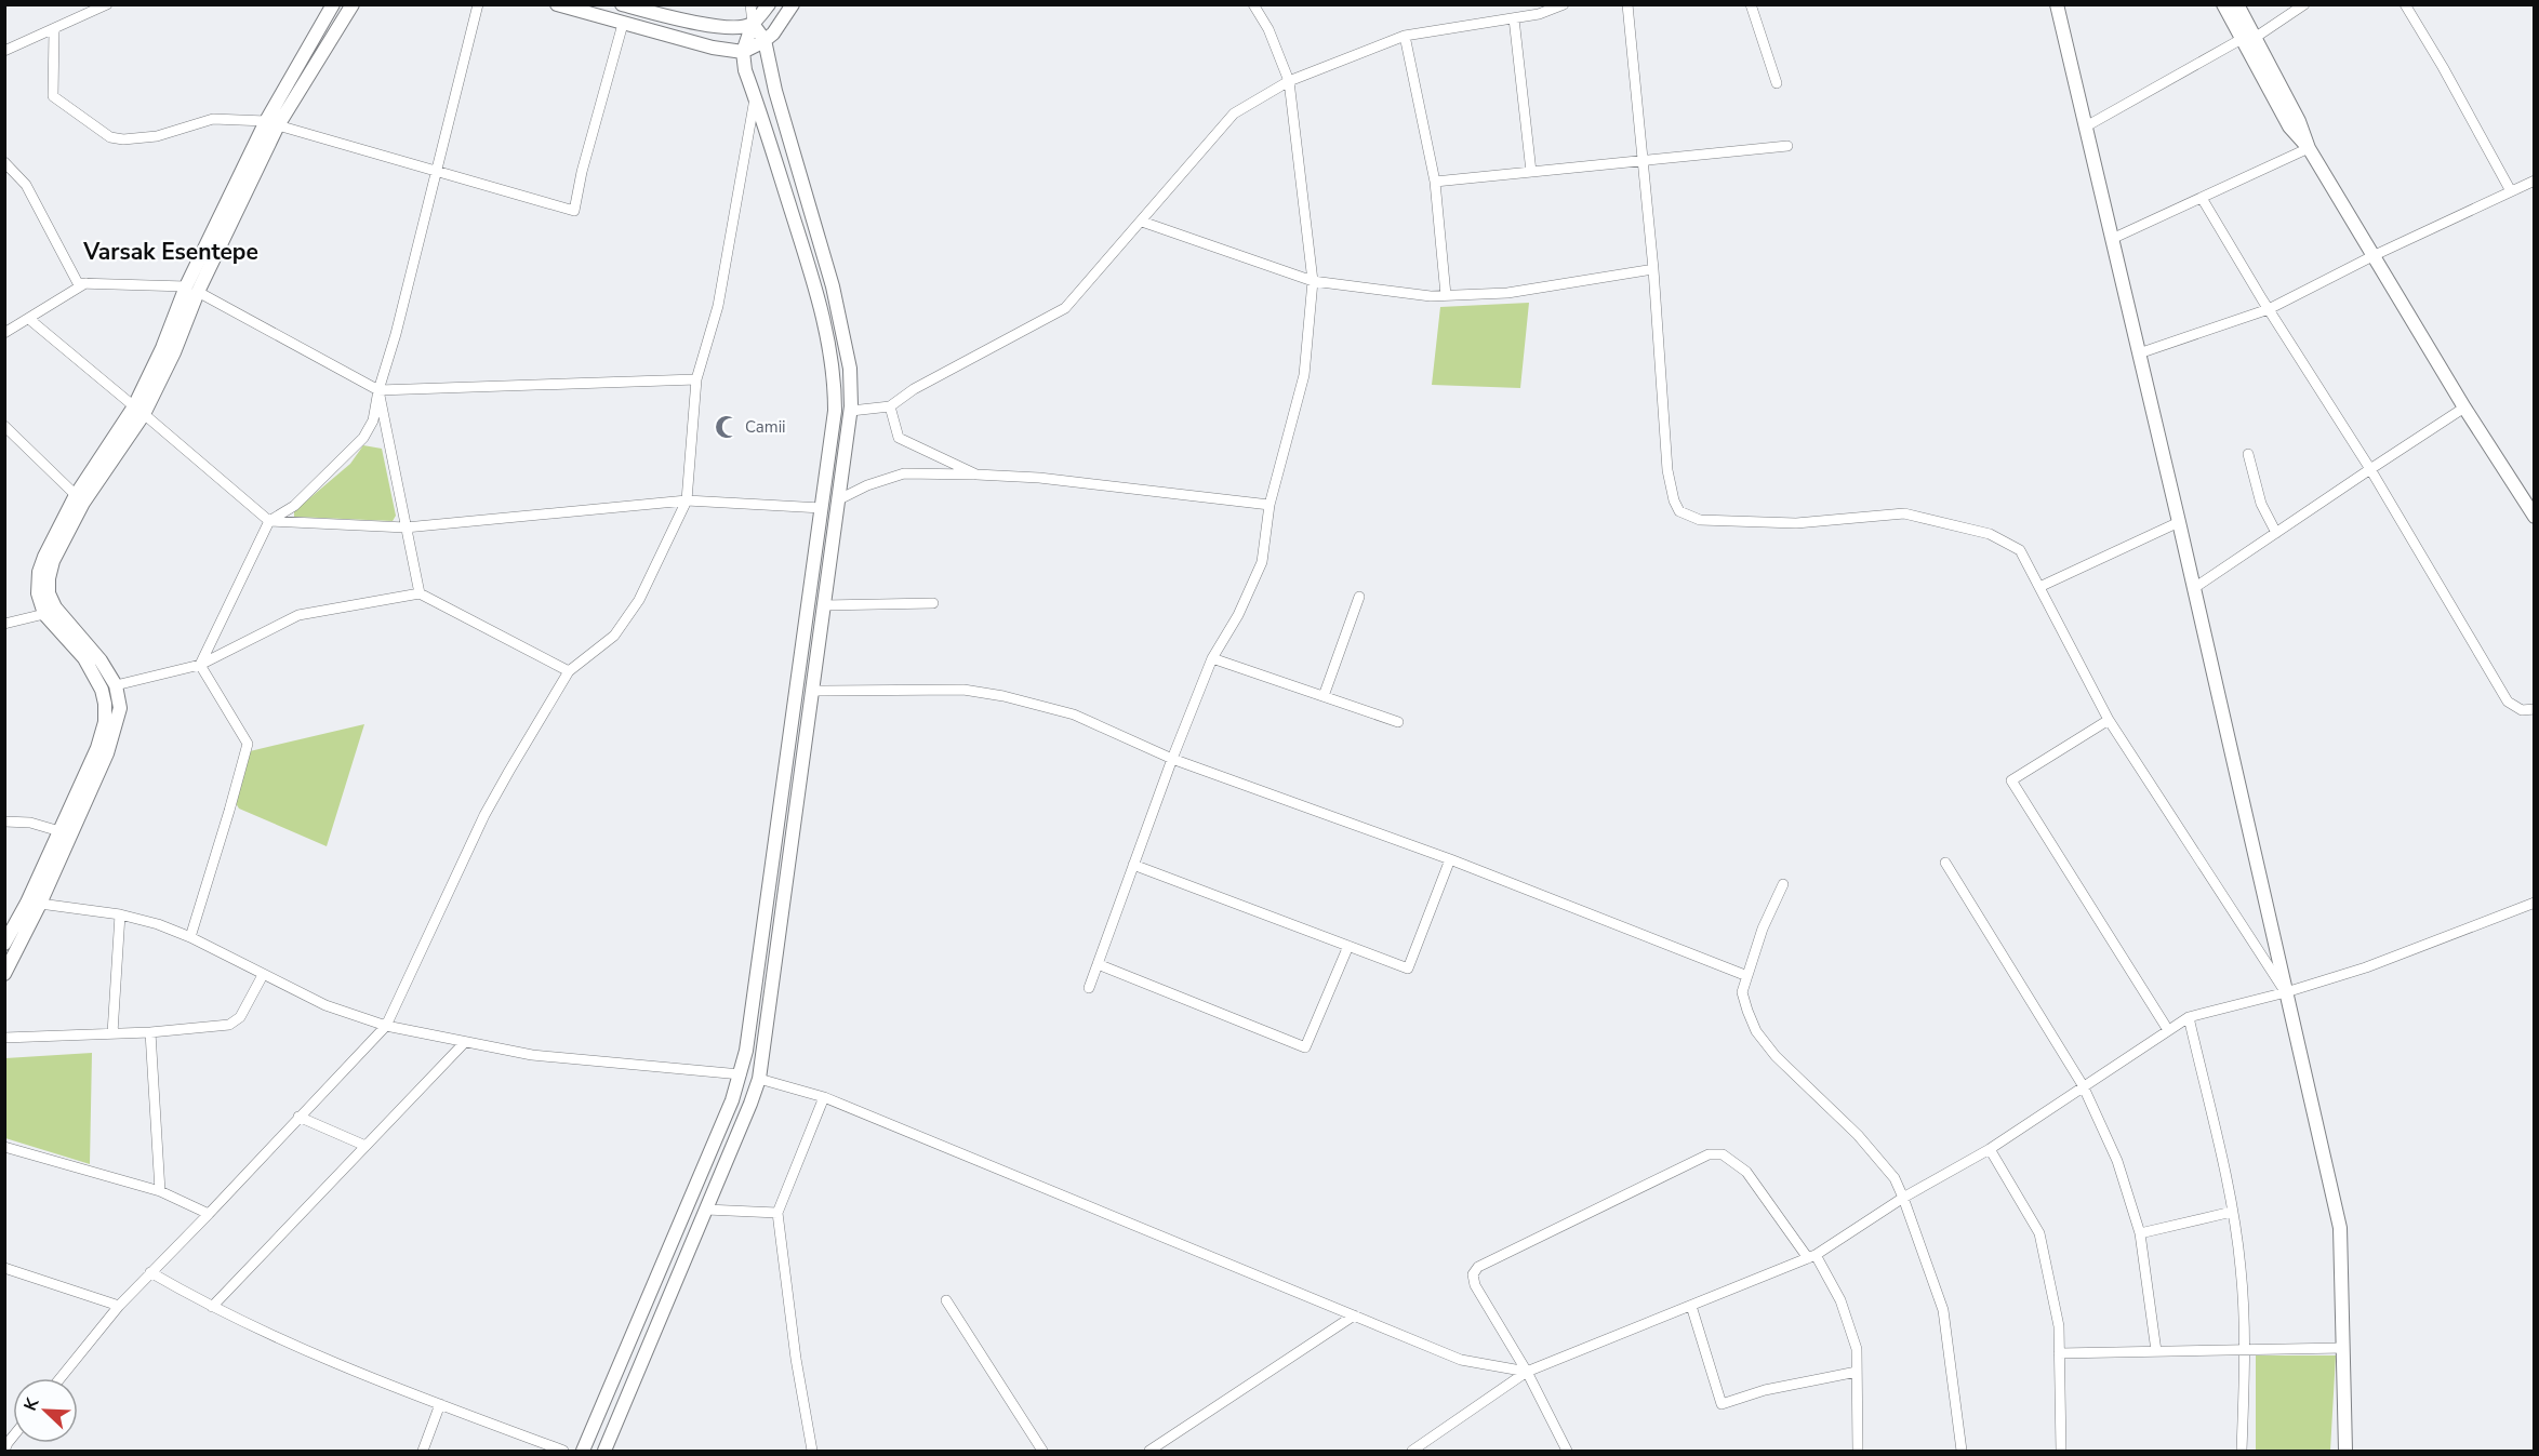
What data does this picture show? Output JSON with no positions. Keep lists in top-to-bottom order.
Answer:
{
  "districts": ["Varsak Esentepe"],
  "places": {
    "mosque": ["Camii"]
  },
  "north": "top left"
}
